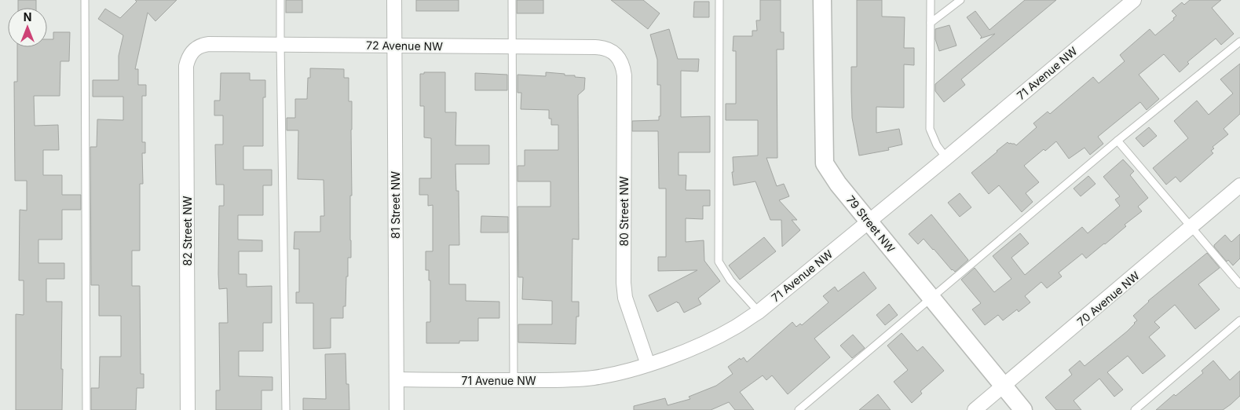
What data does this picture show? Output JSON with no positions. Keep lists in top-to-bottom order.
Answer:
{
  "streets": {
    "street": [
      "72 Avenue NW",
      "71 Avenue NW",
      "81 Street NW",
      "80 Street NW",
      "79 Street NW",
      "82 Street NW",
      "70 Avenue NW"
    ]
  },
  "crossings": [
    ["72 Avenue NW", "81 Street NW"],
    ["72 Avenue NW", "80 Street NW"],
    ["72 Avenue NW", "82 Street NW"],
    ["71 Avenue NW", "81 Street NW"],
    ["71 Avenue NW", "80 Street NW"],
    ["71 Avenue NW", "79 Street NW"],
    ["79 Street NW", "70 Avenue NW"]
  ],
  "north": "top"
}
